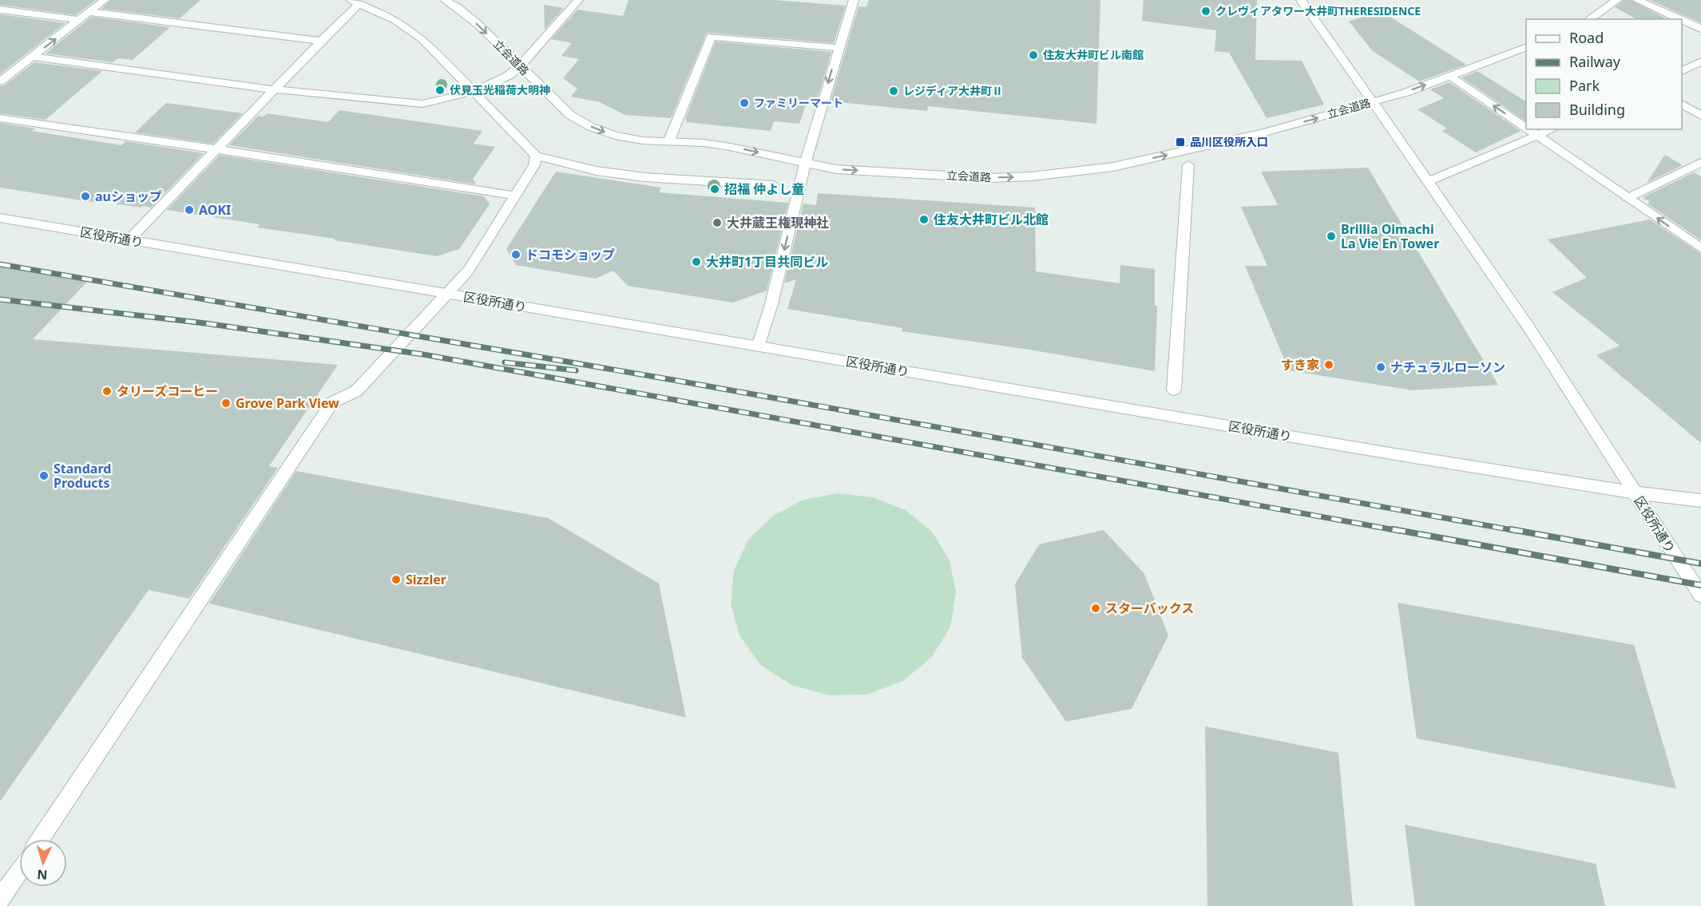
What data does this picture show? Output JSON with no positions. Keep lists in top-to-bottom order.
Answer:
{
  "streets": {
    "street": ["立会道路", "区役所通り"]
  },
  "places": {
    "other": [
      "クレヴィアタワー大井町THERESIDENCE",
      "住友大井町ビル南館",
      "伏見玉光稲荷大明神",
      "レジディア大井町Ⅱ",
      "ファミリーマート",
      "招福 仲よし童",
      "auショップ",
      "AOKI",
      "住友大井町ビル北館",
      "大井蔵王権現神社",
      "Brillia Oimachi La Vie En Tower",
      "ドコモショップ",
      "大井町1丁目共同ビル",
      "すき家",
      "ナチュラルローソン",
      "タリーズコーヒー",
      "Grove Park View",
      "Standard Products",
      "Sizzler",
      "スターバックス"
    ],
    "transit": ["品川区役所入口"]
  },
  "legend": [
    "Road",
    "Railway",
    "Park",
    "Building"
  ],
  "north": "bottom"
}
